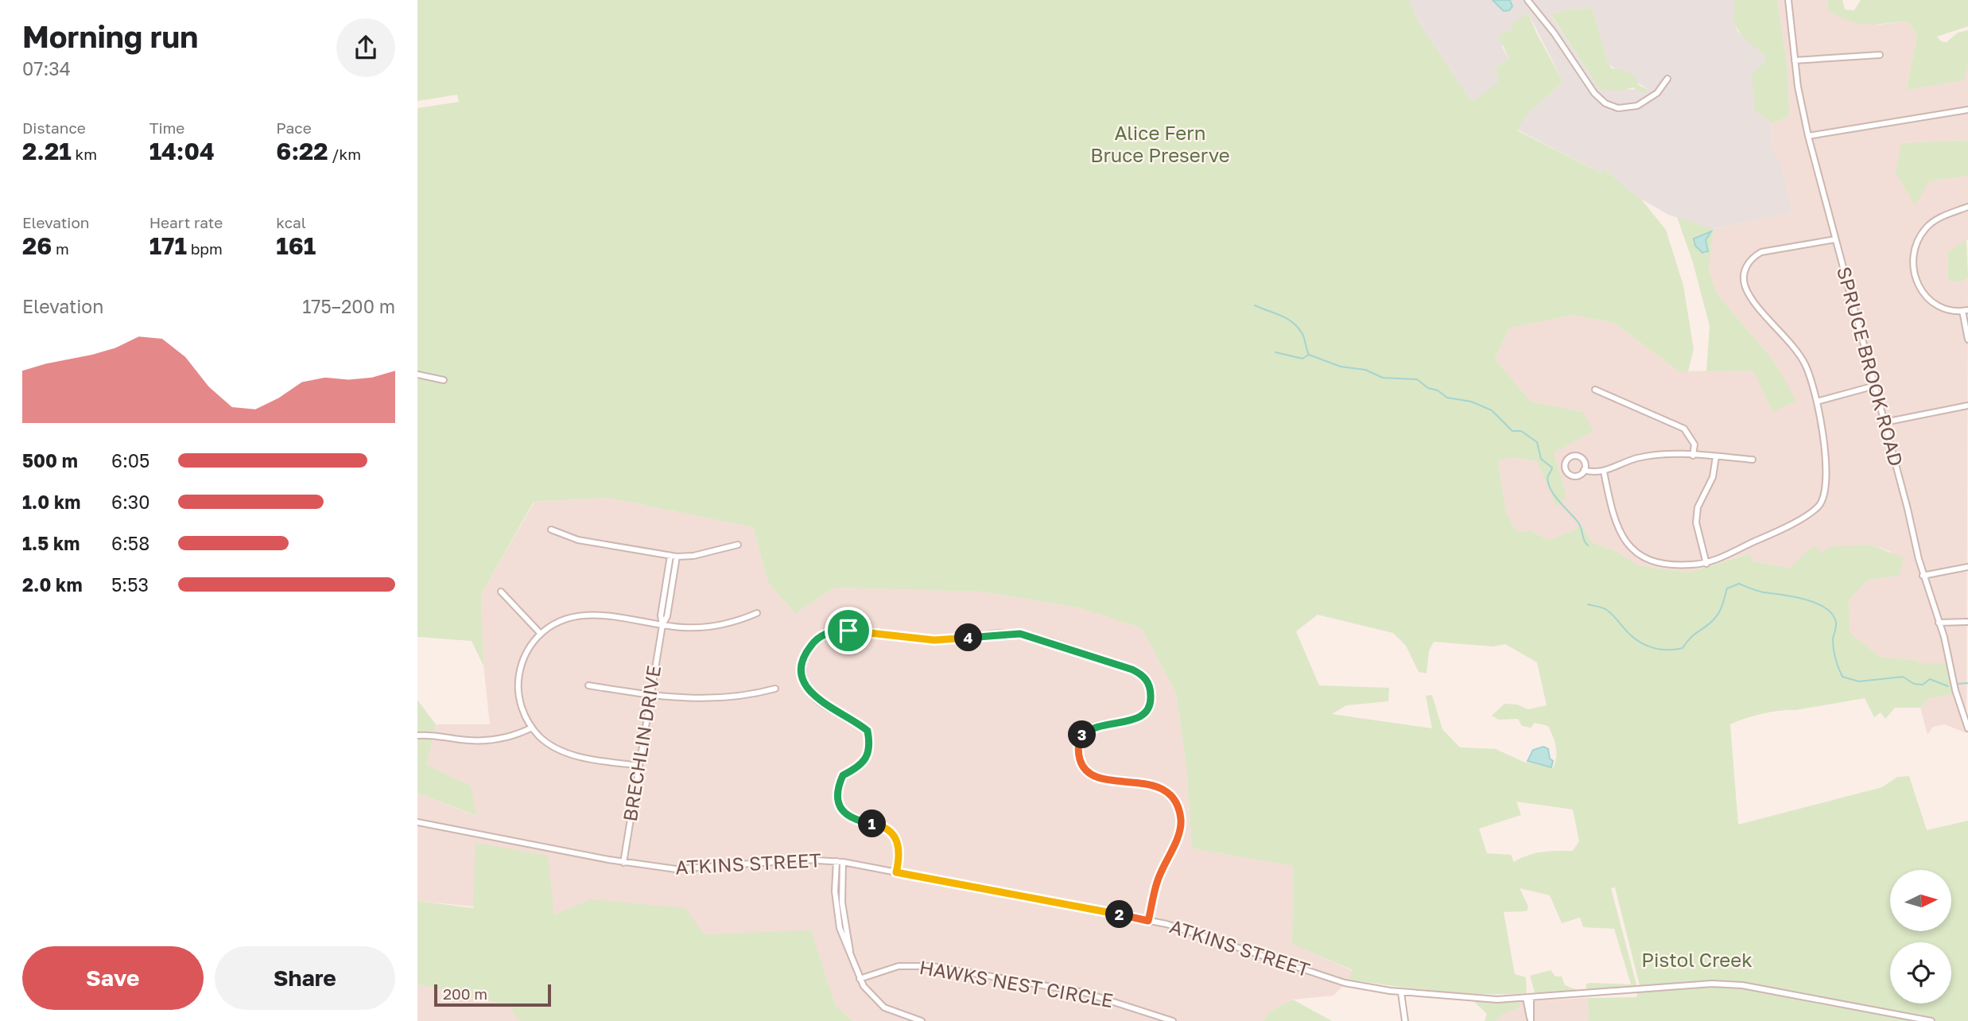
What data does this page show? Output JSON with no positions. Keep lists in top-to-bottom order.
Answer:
{
  "streets": {
    "street": [
      "SPRUCE BROOK ROAD",
      "BRECHLIN DRIVE",
      "ATKINS STREET",
      "HAWKS NEST CIRCLE"
    ]
  },
  "crossings": [
    ["BRECHLIN DRIVE", "ATKINS STREET"]
  ],
  "parks": ["Alice Fern Bruce Preserve", "Pistol Creek"],
  "scale_bar": "200 m",
  "north": "right",
  "page": {
    "heading": ["Morning run", "07:34"],
    "stats": [
      ["Distance", "2.21 km"],
      ["Time", "14:04"],
      ["Pace", "6:22 /km"],
      ["Elevation", "26 m"],
      ["Heart rate", "171 bpm"],
      ["kcal", "161"]
    ],
    "chart": ["Elevation", "175–200 m"],
    "list": [
      {
        "name": "500 m",
        "note": "6:05"
      },
      {
        "name": "1.0 km",
        "note": "6:30"
      },
      {
        "name": "1.5 km",
        "note": "6:58"
      },
      {
        "name": "2.0 km",
        "note": "5:53"
      }
    ],
    "pins": [
      "4",
      "3",
      "1",
      "2"
    ],
    "buttons": ["Save", "Share"],
    "scale": "200 m"
  }
}
